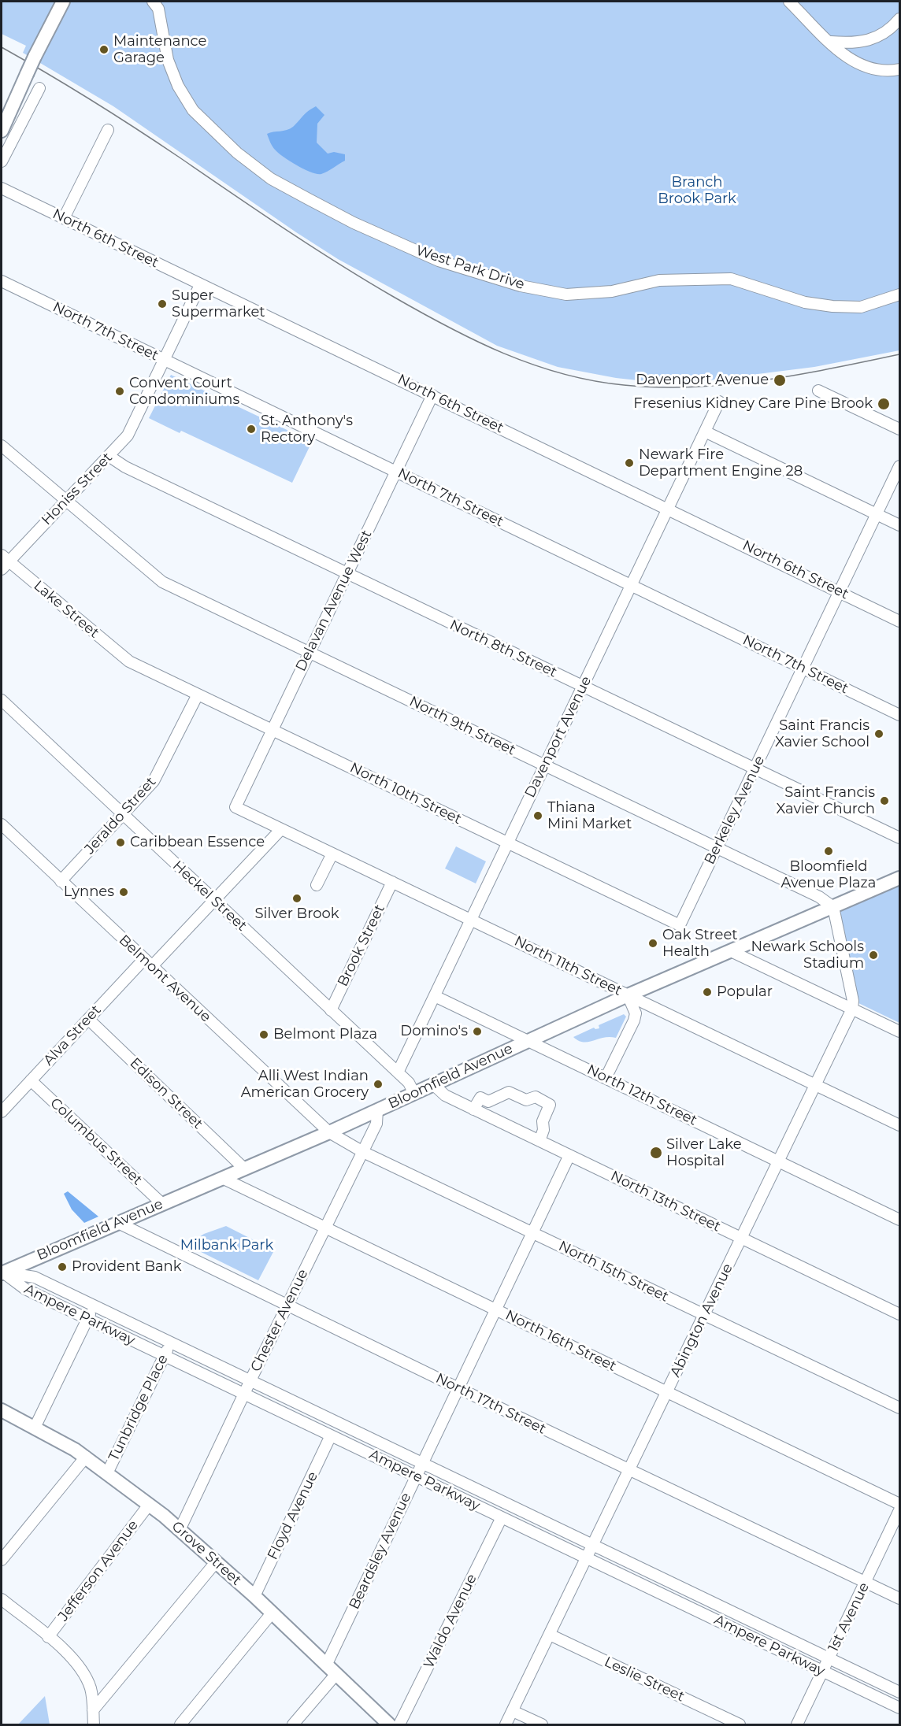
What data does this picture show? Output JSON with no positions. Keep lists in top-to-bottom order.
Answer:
{
  "streets": {
    "main road": ["Bloomfield Avenue", "Grove Street"],
    "street": [
      "North 6th Street",
      "West Park Drive",
      "North 7th Street",
      "Honiss Street",
      "Delavan Avenue West",
      "Lake Street",
      "North 8th Street",
      "North 9th Street",
      "Davenport Avenue",
      "North 10th Street",
      "Berkeley Avenue",
      "Jeraldo Street",
      "Heckel Street",
      "Brook Street",
      "North 11th Street",
      "Belmont Avenue",
      "Alva Street",
      "Edison Street",
      "North 12th Street",
      "Columbus Street",
      "North 13th Street",
      "North 15th Street",
      "Ampere Parkway",
      "Chester Avenue",
      "Abington Avenue",
      "North 16th Street",
      "North 17th Street",
      "Tunbridge Place",
      "Floyd Avenue",
      "Beardsley Avenue",
      "Jefferson Avenue",
      "1st Avenue",
      "Waldo Avenue",
      "Leslie Street"
    ]
  },
  "crossings": [
    ["North 6th Street", "Honiss Street"],
    ["North 6th Street", "Delavan Avenue West"],
    ["North 6th Street", "Davenport Avenue"],
    ["North 6th Street", "Berkeley Avenue"],
    ["North 7th Street", "Honiss Street"],
    ["North 7th Street", "Delavan Avenue West"],
    ["North 7th Street", "Davenport Avenue"],
    ["North 7th Street", "Berkeley Avenue"],
    ["Honiss Street", "Lake Street"],
    ["Honiss Street", "North 8th Street"],
    ["Honiss Street", "North 9th Street"],
    ["Delavan Avenue West", "North 8th Street"],
    ["Delavan Avenue West", "North 9th Street"],
    ["Delavan Avenue West", "North 10th Street"],
    ["Delavan Avenue West", "North 11th Street"],
    ["Lake Street", "North 10th Street"],
    ["North 8th Street", "Davenport Avenue"],
    ["North 8th Street", "Berkeley Avenue"],
    ["North 9th Street", "Davenport Avenue"],
    ["North 9th Street", "Berkeley Avenue"],
    ["North 9th Street", "Bloomfield Avenue"],
    ["Davenport Avenue", "North 10th Street"],
    ["Davenport Avenue", "Heckel Street"],
    ["Davenport Avenue", "North 11th Street"],
    ["Davenport Avenue", "North 12th Street"],
    ["North 10th Street", "Berkeley Avenue"],
    ["North 10th Street", "Jeraldo Street"],
    ["Jeraldo Street", "Heckel Street"],
    ["Jeraldo Street", "Belmont Avenue"],
    ["Heckel Street", "Brook Street"],
    ["Heckel Street", "Alva Street"],
    ["Heckel Street", "Bloomfield Avenue"],
    ["Brook Street", "North 11th Street"],
    ["North 11th Street", "Alva Street"],
    ["North 11th Street", "Bloomfield Avenue"],
    ["North 11th Street", "Abington Avenue"],
    ["Belmont Avenue", "Alva Street"],
    ["Belmont Avenue", "Bloomfield Avenue"],
    ["Belmont Avenue", "North 15th Street"],
    ["Alva Street", "Edison Street"],
    ["Alva Street", "Columbus Street"],
    ["Bloomfield Avenue", "Edison Street"],
    ["Bloomfield Avenue", "North 12th Street"],
    ["Bloomfield Avenue", "Columbus Street"],
    ["Bloomfield Avenue", "North 13th Street"],
    ["Bloomfield Avenue", "North 15th Street"],
    ["Bloomfield Avenue", "Ampere Parkway"],
    ["Bloomfield Avenue", "Chester Avenue"],
    ["Bloomfield Avenue", "North 16th Street"],
    ["Bloomfield Avenue", "North 17th Street"],
    ["North 12th Street", "Abington Avenue"],
    ["North 13th Street", "Abington Avenue"],
    ["North 13th Street", "Beardsley Avenue"],
    ["North 15th Street", "Chester Avenue"],
    ["North 15th Street", "Abington Avenue"],
    ["North 15th Street", "Beardsley Avenue"],
    ["Ampere Parkway", "Chester Avenue"],
    ["Ampere Parkway", "Abington Avenue"],
    ["Ampere Parkway", "Tunbridge Place"],
    ["Ampere Parkway", "Floyd Avenue"],
    ["Ampere Parkway", "Beardsley Avenue"],
    ["Ampere Parkway", "1st Avenue"],
    ["Ampere Parkway", "Waldo Avenue"],
    ["Chester Avenue", "North 16th Street"],
    ["Chester Avenue", "North 17th Street"],
    ["Chester Avenue", "Grove Street"],
    ["Abington Avenue", "North 16th Street"],
    ["Abington Avenue", "North 17th Street"],
    ["Abington Avenue", "Leslie Street"],
    ["North 16th Street", "Beardsley Avenue"],
    ["North 17th Street", "Beardsley Avenue"],
    ["North 17th Street", "1st Avenue"],
    ["Tunbridge Place", "Grove Street"],
    ["Floyd Avenue", "Grove Street"],
    ["Beardsley Avenue", "Grove Street"],
    ["Grove Street", "Jefferson Avenue"]
  ],
  "parks": ["Branch Brook Park", "Milbank Park"],
  "places": [
    "Maintenance Garage",
    "Super Supermarket",
    "Davenport Avenue",
    "Convent Court Condominiums",
    "Fresenius Kidney Care Pine Brook",
    "St. Anthony's Rectory",
    "Newark Fire Department Engine 28",
    "Saint Francis Xavier School",
    "Saint Francis Xavier Church",
    "Thiana Mini Market",
    "Caribbean Essence",
    "Bloomfield Avenue Plaza",
    "Lynnes",
    "Silver Brook",
    "Oak Street Health",
    "Newark Schools Stadium",
    "Popular",
    "Domino's",
    "Belmont Plaza",
    "Alli West Indian American Grocery",
    "Silver Lake Hospital",
    "Provident Bank"
  ]
}
